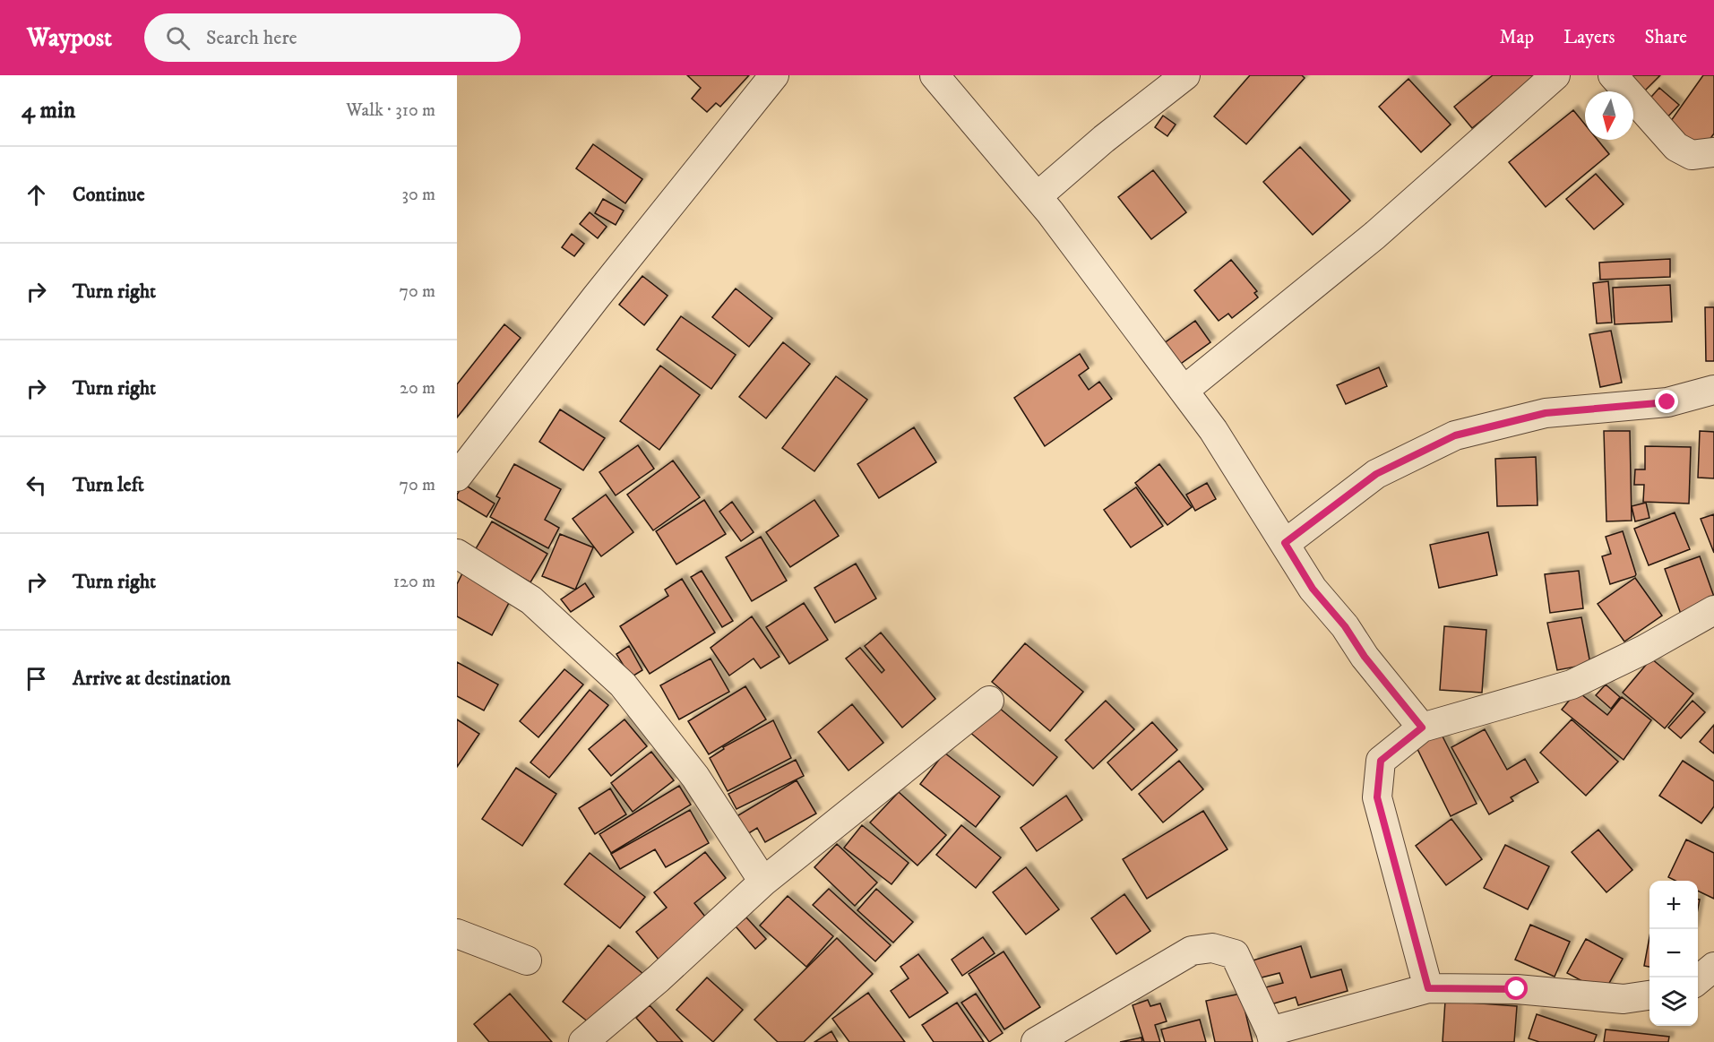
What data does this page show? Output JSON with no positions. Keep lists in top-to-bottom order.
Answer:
{
  "north": "bottom",
  "page": {
    "header": "Waypost",
    "search": "Search here",
    "nav": ["Map", "Layers", "Share"],
    "heading": ["4 min", "Walk · 310 m"],
    "list": [
      ["Continue", "30 m"],
      ["Turn right", "70 m"],
      ["Turn right", "20 m"],
      ["Turn left", "70 m"],
      ["Turn right", "120 m"],
      "Arrive at destination"
    ],
    "map_buttons": ["+", "−"]
  }
}
